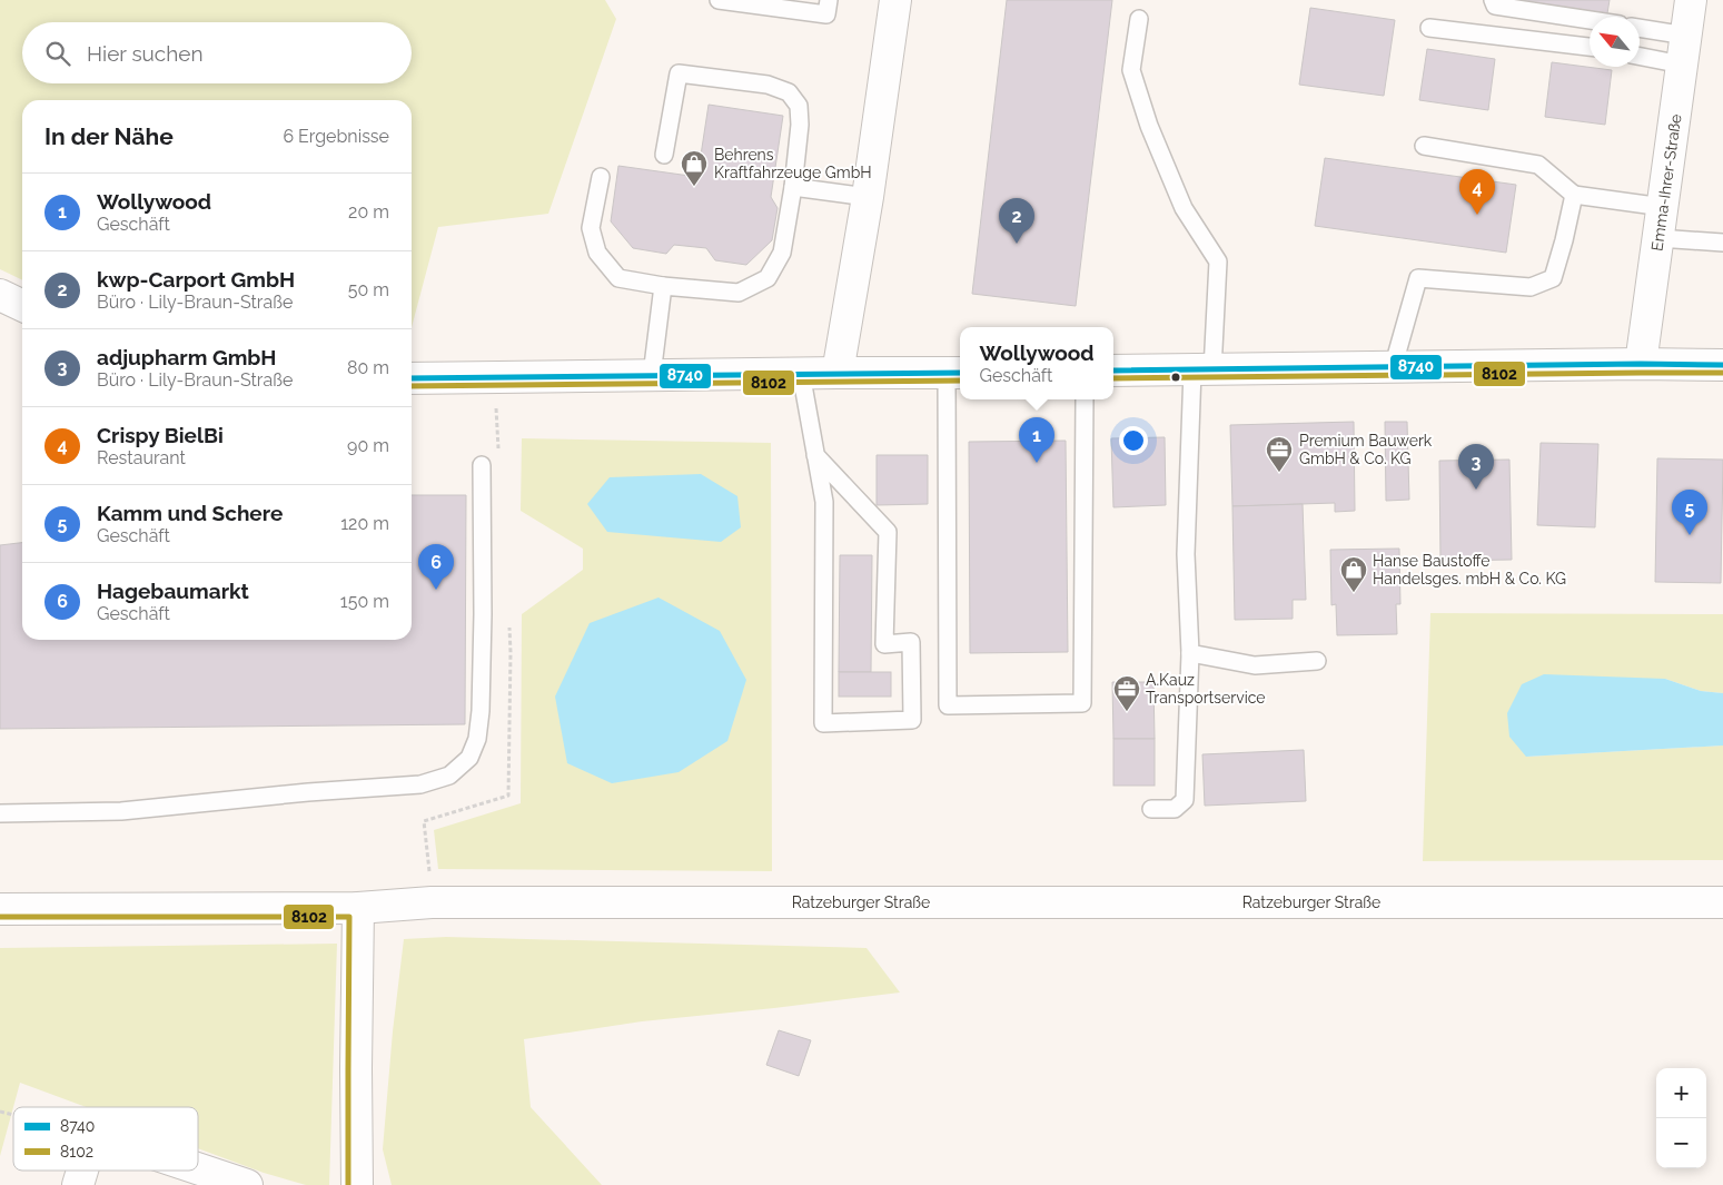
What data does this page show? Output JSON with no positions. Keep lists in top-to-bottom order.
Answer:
{
  "streets": {
    "street": ["Emma-Ihrer-Straße", "Ratzeburger Straße"]
  },
  "places": {
    "shop": ["Behrens Kraftfahrzeuge GmbH", "Hanse Baustoffe Handelsges. mbH & Co. KG"],
    "office": ["Premium Bauwerk GmbH & Co. KG", "A.Kauz Transportservice"]
  },
  "lines": ["transit line 8740", "transit line 8102"],
  "legend": ["8740", "8102"],
  "north": "top left",
  "page": {
    "search": "Hier suchen",
    "heading": ["In der Nähe", "6 Ergebnisse"],
    "pins": [
      "4",
      "2",
      "1",
      "3",
      "5",
      "6"
    ],
    "list": [
      {
        "mark": "1",
        "name": "Wollywood",
        "note": "Geschäft",
        "value": "20 m"
      },
      {
        "mark": "2",
        "name": "kwp-Carport GmbH",
        "note": "Büro · Lily-Braun-Straße",
        "value": "50 m"
      },
      {
        "mark": "3",
        "name": "adjupharm GmbH",
        "note": "Büro · Lily-Braun-Straße",
        "value": "80 m"
      },
      {
        "mark": "4",
        "name": "Crispy BielBi",
        "note": "Restaurant",
        "value": "90 m"
      },
      {
        "mark": "5",
        "name": "Kamm und Schere",
        "note": "Geschäft",
        "value": "120 m"
      },
      {
        "mark": "6",
        "name": "Hagebaumarkt",
        "note": "Geschäft",
        "value": "150 m"
      }
    ],
    "popup": ["Wollywood", "Geschäft"],
    "map_buttons": ["+", "−"]
  }
}
